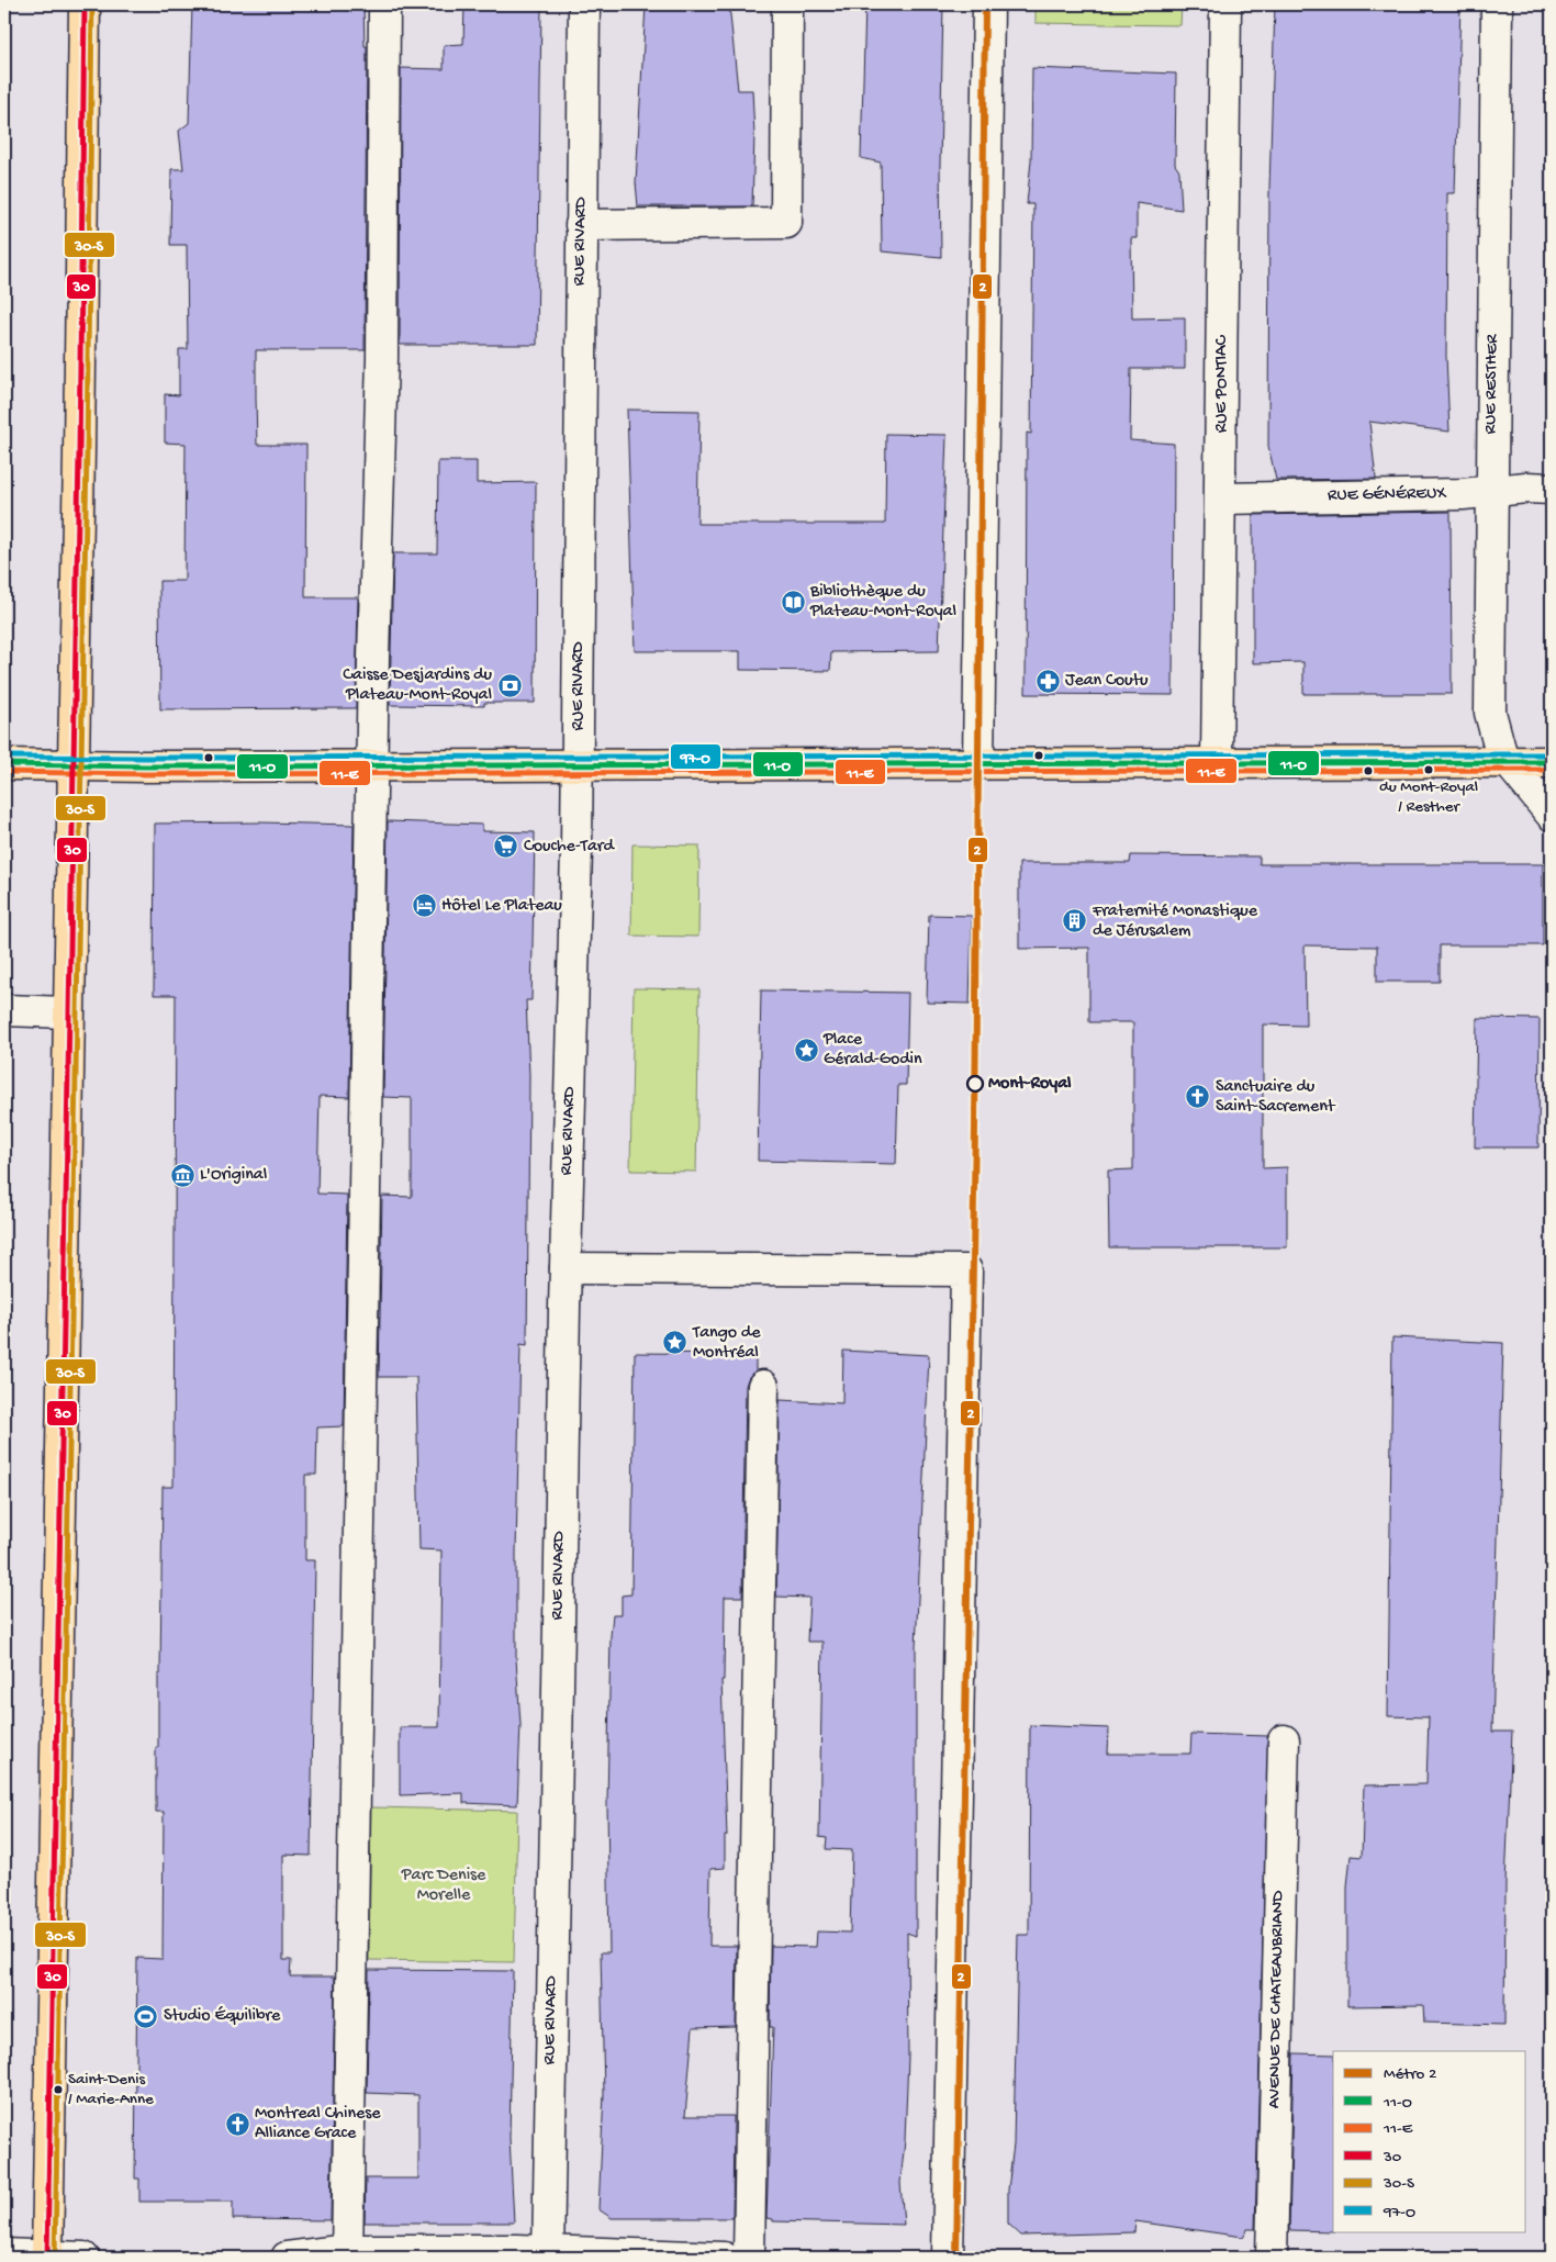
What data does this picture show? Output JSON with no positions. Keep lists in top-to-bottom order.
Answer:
{
  "streets": {
    "street": [
      "RUE RIVARD",
      "RUE PONTIAC",
      "RUE RESTHER",
      "RUE GÉNÉREUX",
      "AVENUE DE CHATEAUBRIAND"
    ]
  },
  "crossings": [
    ["RUE PONTIAC", "RUE GÉNÉREUX"],
    ["RUE RESTHER", "RUE GÉNÉREUX"]
  ],
  "parks": ["Parc Denise Morelle"],
  "places": {
    "library": ["Bibliothèque du Plateau-Mont-Royal"],
    "pharmacy": ["Jean Coutu"],
    "bank": ["Caisse Desjardins du Plateau-Mont-Royal"],
    "other": ["du Mont-Royal / Resther", "Mont-Royal", "Saint-Denis / Marie-Anne"],
    "supermarket": ["Couche-Tard"],
    "hotel": ["Hôtel Le Plateau"],
    "building": ["Fraternité Monastique de Jérusalem"],
    "place": ["Place Gérald-Godin", "Tango de Montréal"],
    "church": ["Sanctuaire du Saint-Sacrement", "Montreal Chinese Alliance Grace"],
    "museum": ["L'Original"],
    "sports": ["Studio Équilibre"]
  },
  "lines": [
    "metro line 2",
    "transit line 30",
    "transit line 30-S",
    "transit line 97-O",
    "transit line 11-O",
    "transit line 11-E"
  ],
  "legend": [
    "Métro 2",
    "11-O",
    "11-E",
    "30",
    "30-S",
    "97-O"
  ]
}
